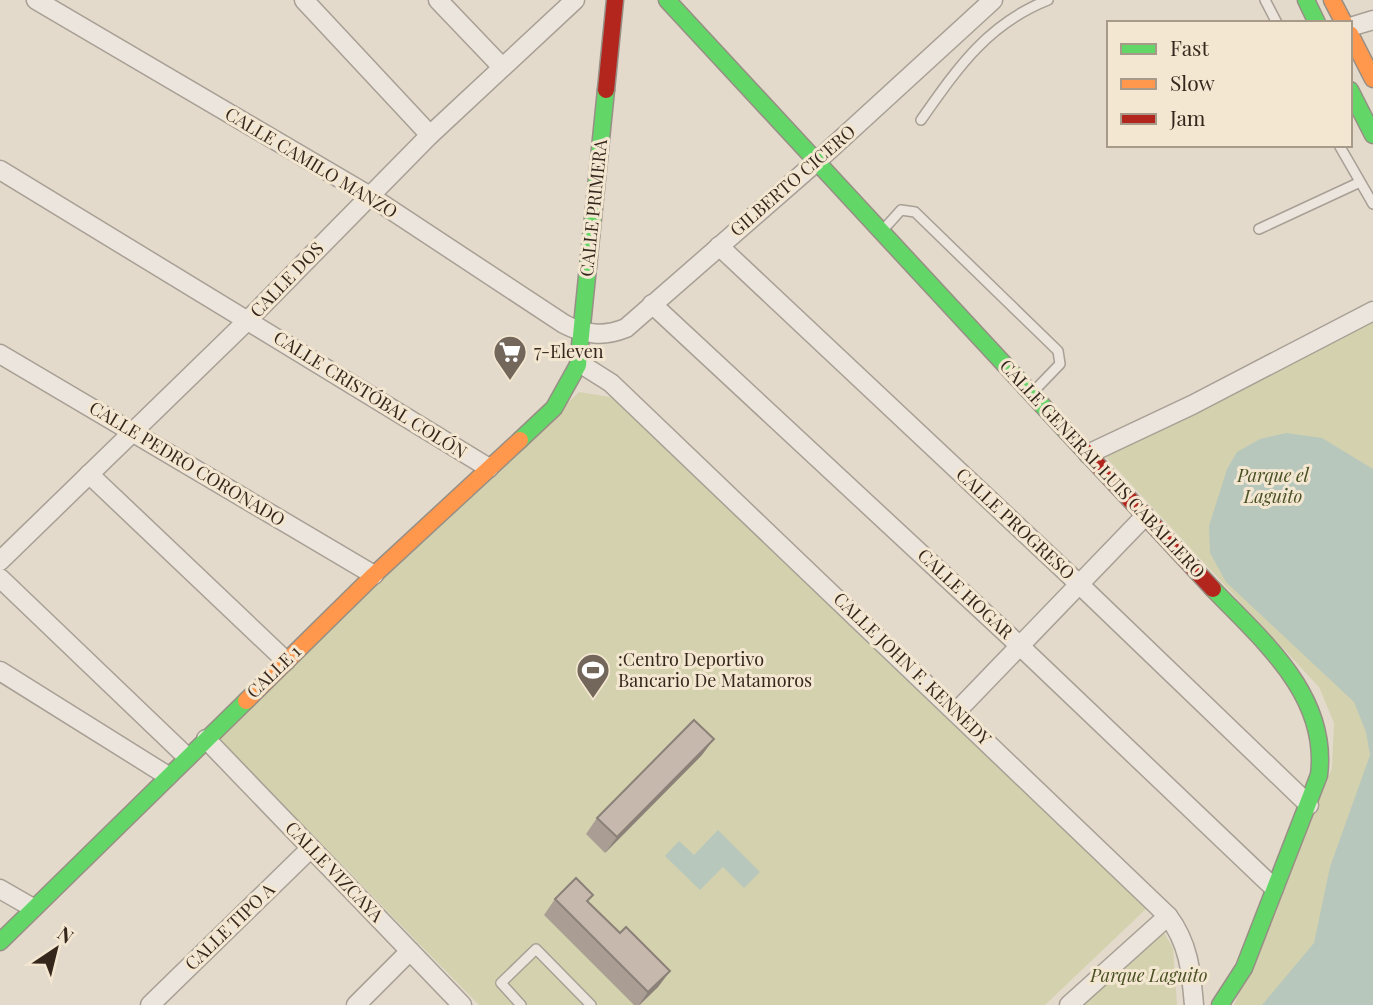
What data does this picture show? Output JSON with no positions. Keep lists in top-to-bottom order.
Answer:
{
  "streets": {
    "street": [
      "CALLE CAMILO MANZO",
      "GILBERTO CICERO",
      "CALLE PRIMERA",
      "CALLE DOS",
      "CALLE CRISTÓBAL COLÓN",
      "CALLE PEDRO CORONADO",
      "CALLE GENERAL LUIS CABALLERO",
      "CALLE PROGRESO",
      "CALLE HOGAR",
      "CALLE JOHN F. KENNEDY",
      "CALLE 1",
      "CALLE VIZCAYA",
      "CALLE TIPO A"
    ]
  },
  "crossings": [
    ["CALLE CAMILO MANZO", "GILBERTO CICERO"],
    ["CALLE CAMILO MANZO", "CALLE PRIMERA"],
    ["CALLE CAMILO MANZO", "CALLE DOS"],
    ["GILBERTO CICERO", "CALLE PRIMERA"],
    ["GILBERTO CICERO", "CALLE GENERAL LUIS CABALLERO"],
    ["GILBERTO CICERO", "CALLE PROGRESO"],
    ["GILBERTO CICERO", "CALLE HOGAR"],
    ["CALLE PRIMERA", "CALLE JOHN F. KENNEDY"],
    ["CALLE PRIMERA", "CALLE 1"],
    ["CALLE DOS", "CALLE CRISTÓBAL COLÓN"],
    ["CALLE DOS", "CALLE PEDRO CORONADO"],
    ["CALLE CRISTÓBAL COLÓN", "CALLE 1"],
    ["CALLE PEDRO CORONADO", "CALLE 1"],
    ["CALLE GENERAL LUIS CABALLERO", "CALLE PROGRESO"],
    ["CALLE GENERAL LUIS CABALLERO", "CALLE HOGAR"],
    ["CALLE JOHN F. KENNEDY", "CALLE 1"],
    ["CALLE 1", "CALLE VIZCAYA"],
    ["CALLE VIZCAYA", "CALLE TIPO A"]
  ],
  "parks": ["Parque el Laguito", "Parque Laguito"],
  "places": {
    "supermarket": ["7-Eleven"],
    "sports": [":Centro Deportivo Bancario De Matamoros"]
  },
  "legend": ["Fast", "Slow", "Jam"],
  "north": "top right"
}
